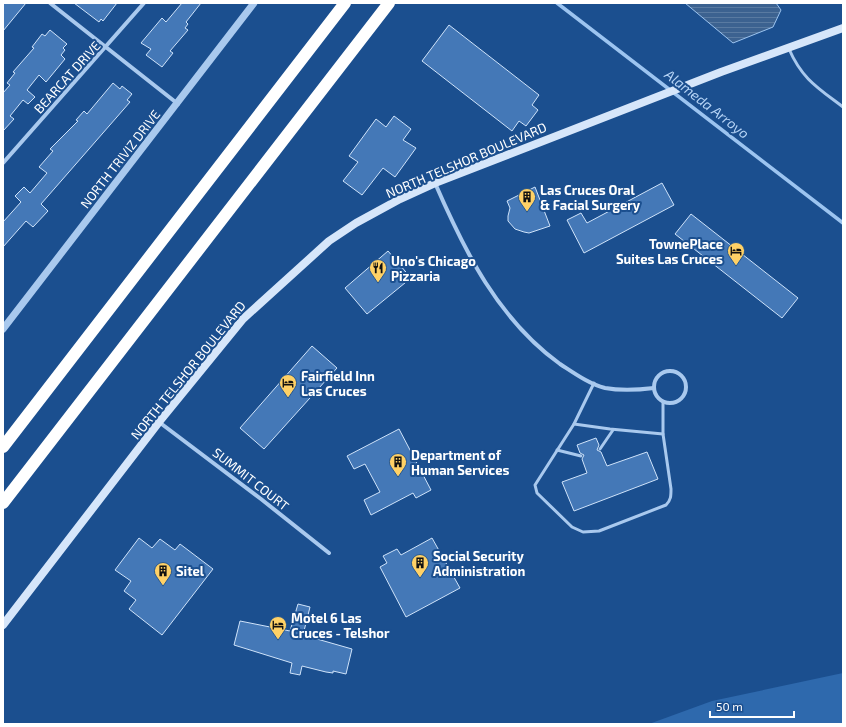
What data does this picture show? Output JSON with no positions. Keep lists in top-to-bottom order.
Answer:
{
  "streets": {
    "main road": ["NORTH TELSHOR BOULEVARD"],
    "street": ["BEARCAT DRIVE", "NORTH TRIVIZ DRIVE", "SUMMIT COURT"]
  },
  "crossings": [
    ["NORTH TELSHOR BOULEVARD", "SUMMIT COURT"]
  ],
  "water": ["Alameda Arroyo"],
  "places": {
    "building": [
      "Las Cruces Oral & Facial Surgery",
      "Department of Human Services",
      "Social Security Administration",
      "Sitel"
    ],
    "hotel": ["TownePlace Suites Las Cruces", "Fairfield Inn Las Cruces", "Motel 6 Las Cruces - Telshor"],
    "restaurant": ["Uno's Chicago Pizzaria"]
  },
  "scale_bar": "50 m"
}
